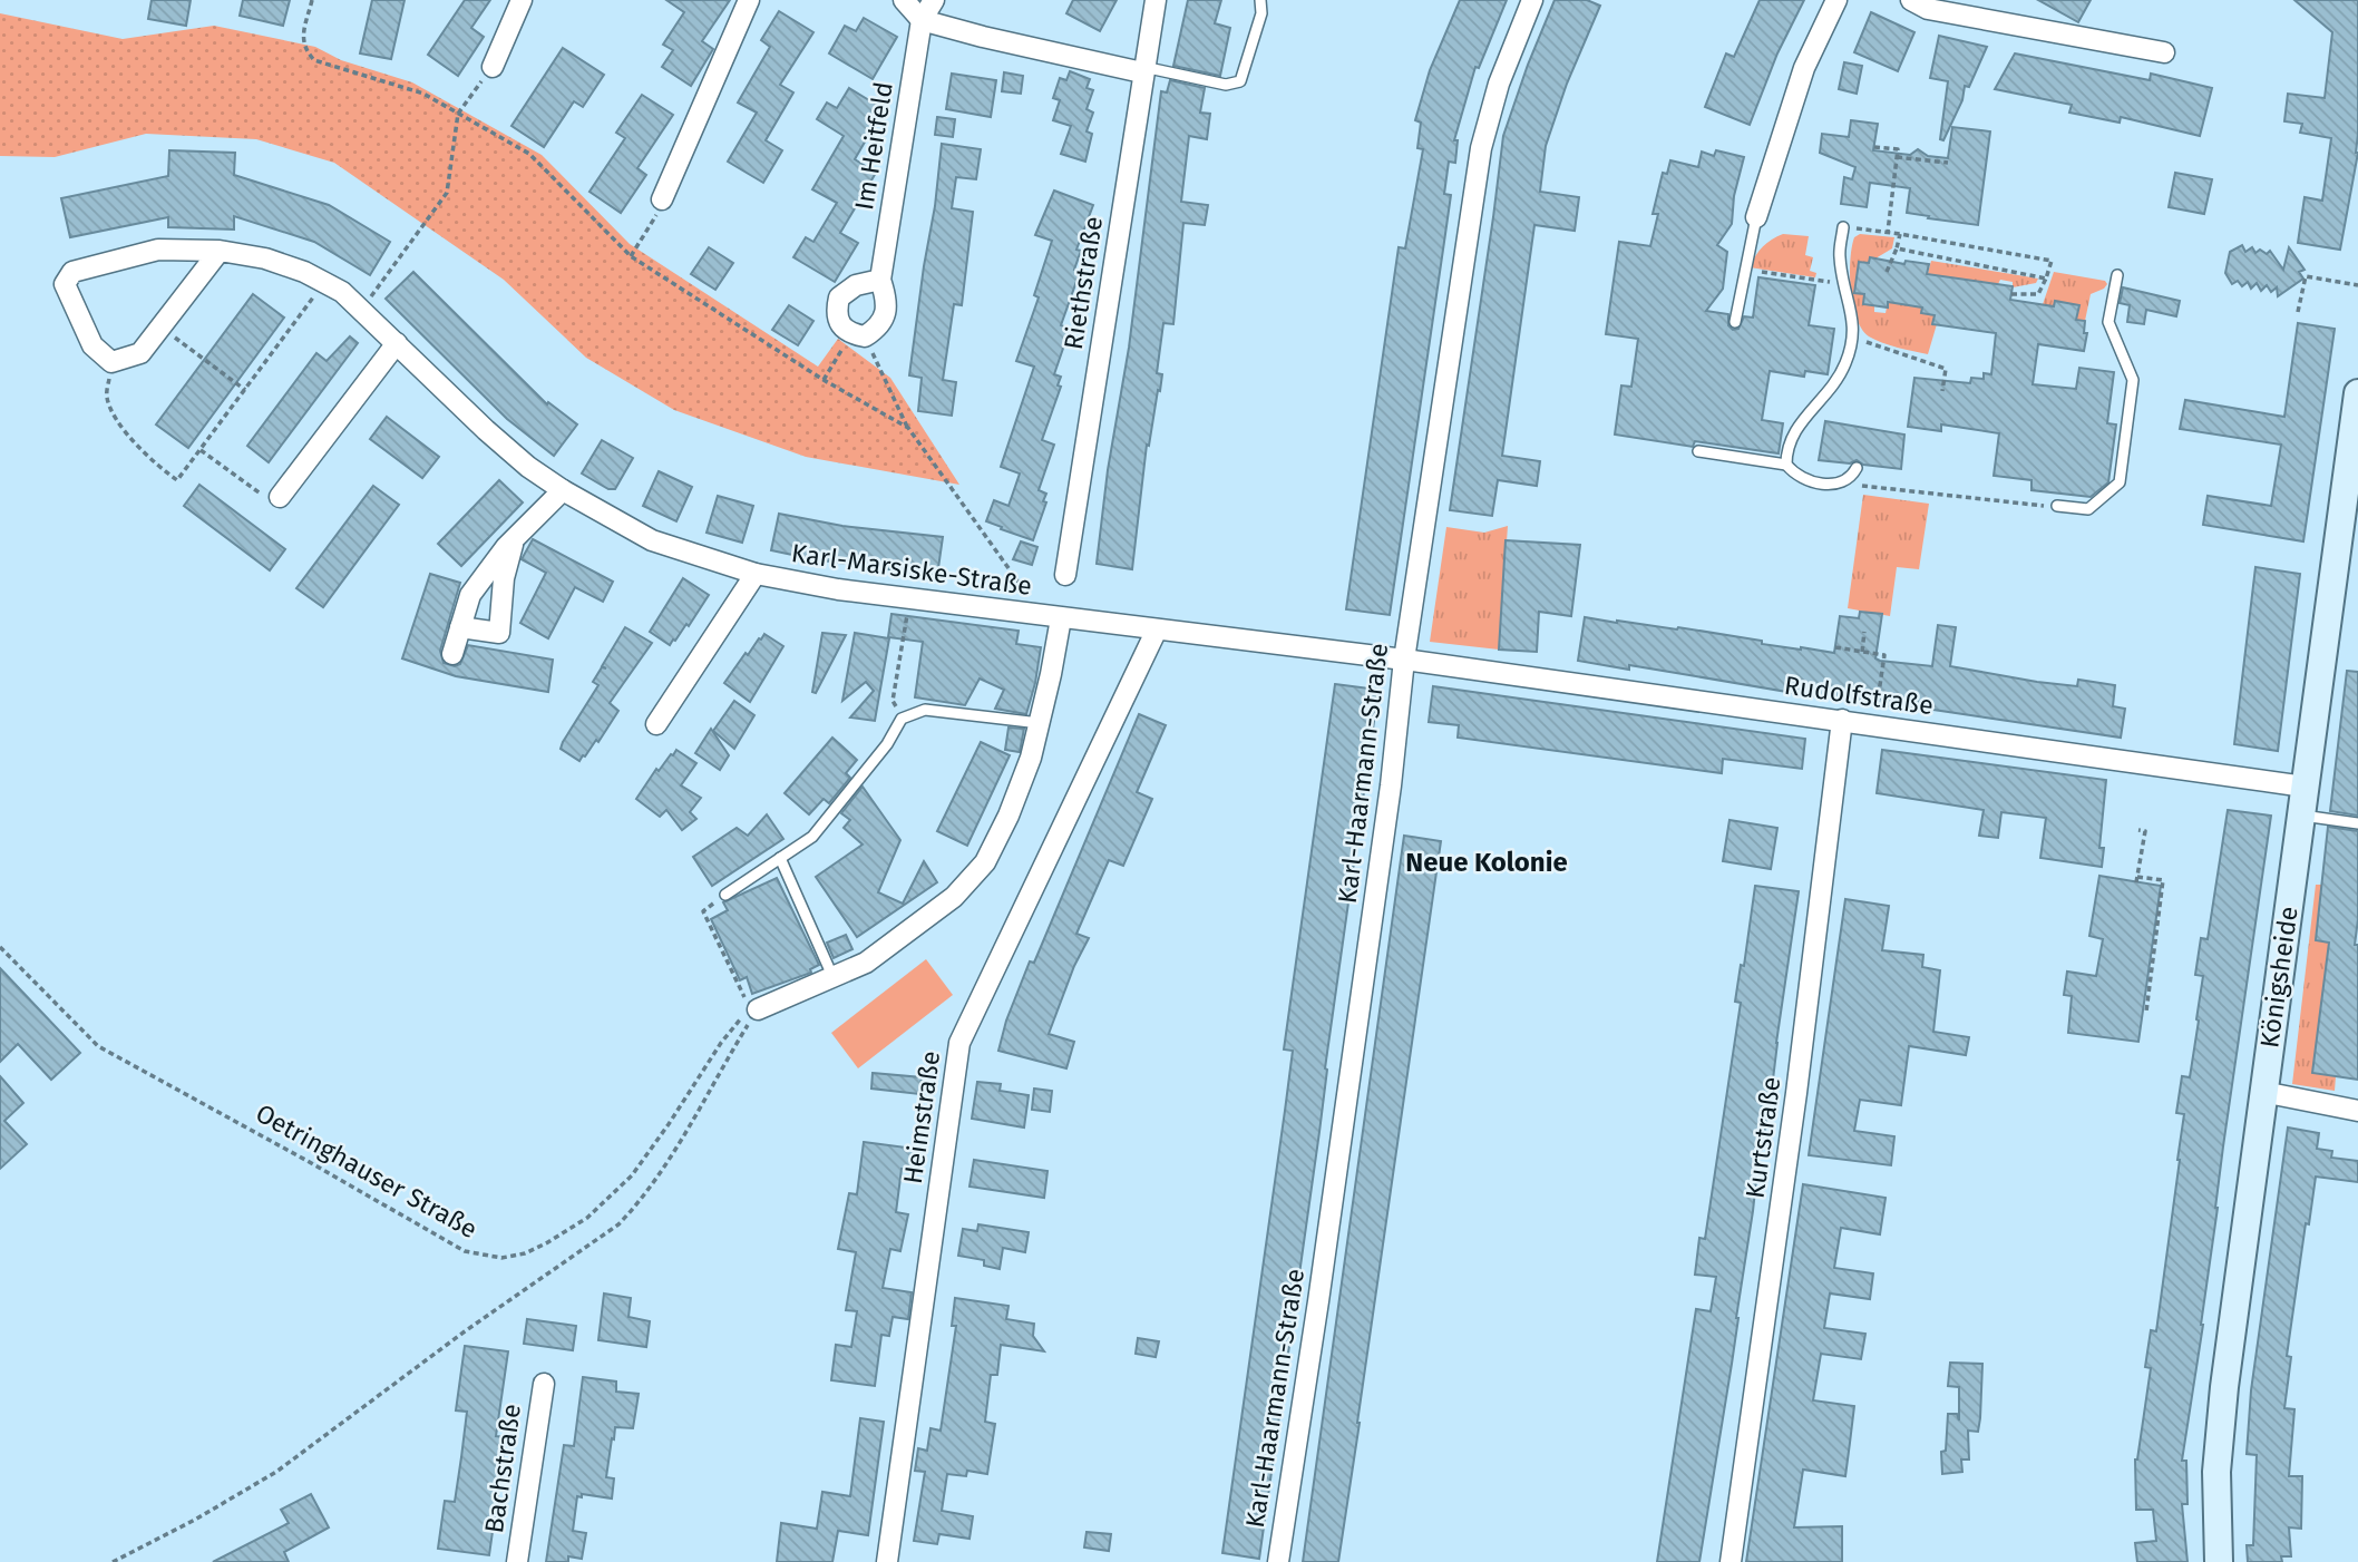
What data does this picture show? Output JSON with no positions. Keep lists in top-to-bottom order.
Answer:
{
  "streets": {
    "main road": ["Königsheide"],
    "street": [
      "Im Heitfeld",
      "Riethstraße",
      "Karl-Marsiske-Straße",
      "Rudolfstraße",
      "Karl-Haarmann-Straße",
      "Heimstraße",
      "Kurtstraße",
      "Bachstraße"
    ],
    "path": ["Oetringhauser Straße"]
  },
  "crossings": [
    ["Rudolfstraße", "Karl-Haarmann-Straße"],
    ["Rudolfstraße", "Königsheide"],
    ["Rudolfstraße", "Kurtstraße"]
  ],
  "districts": ["Neue Kolonie"]
}
